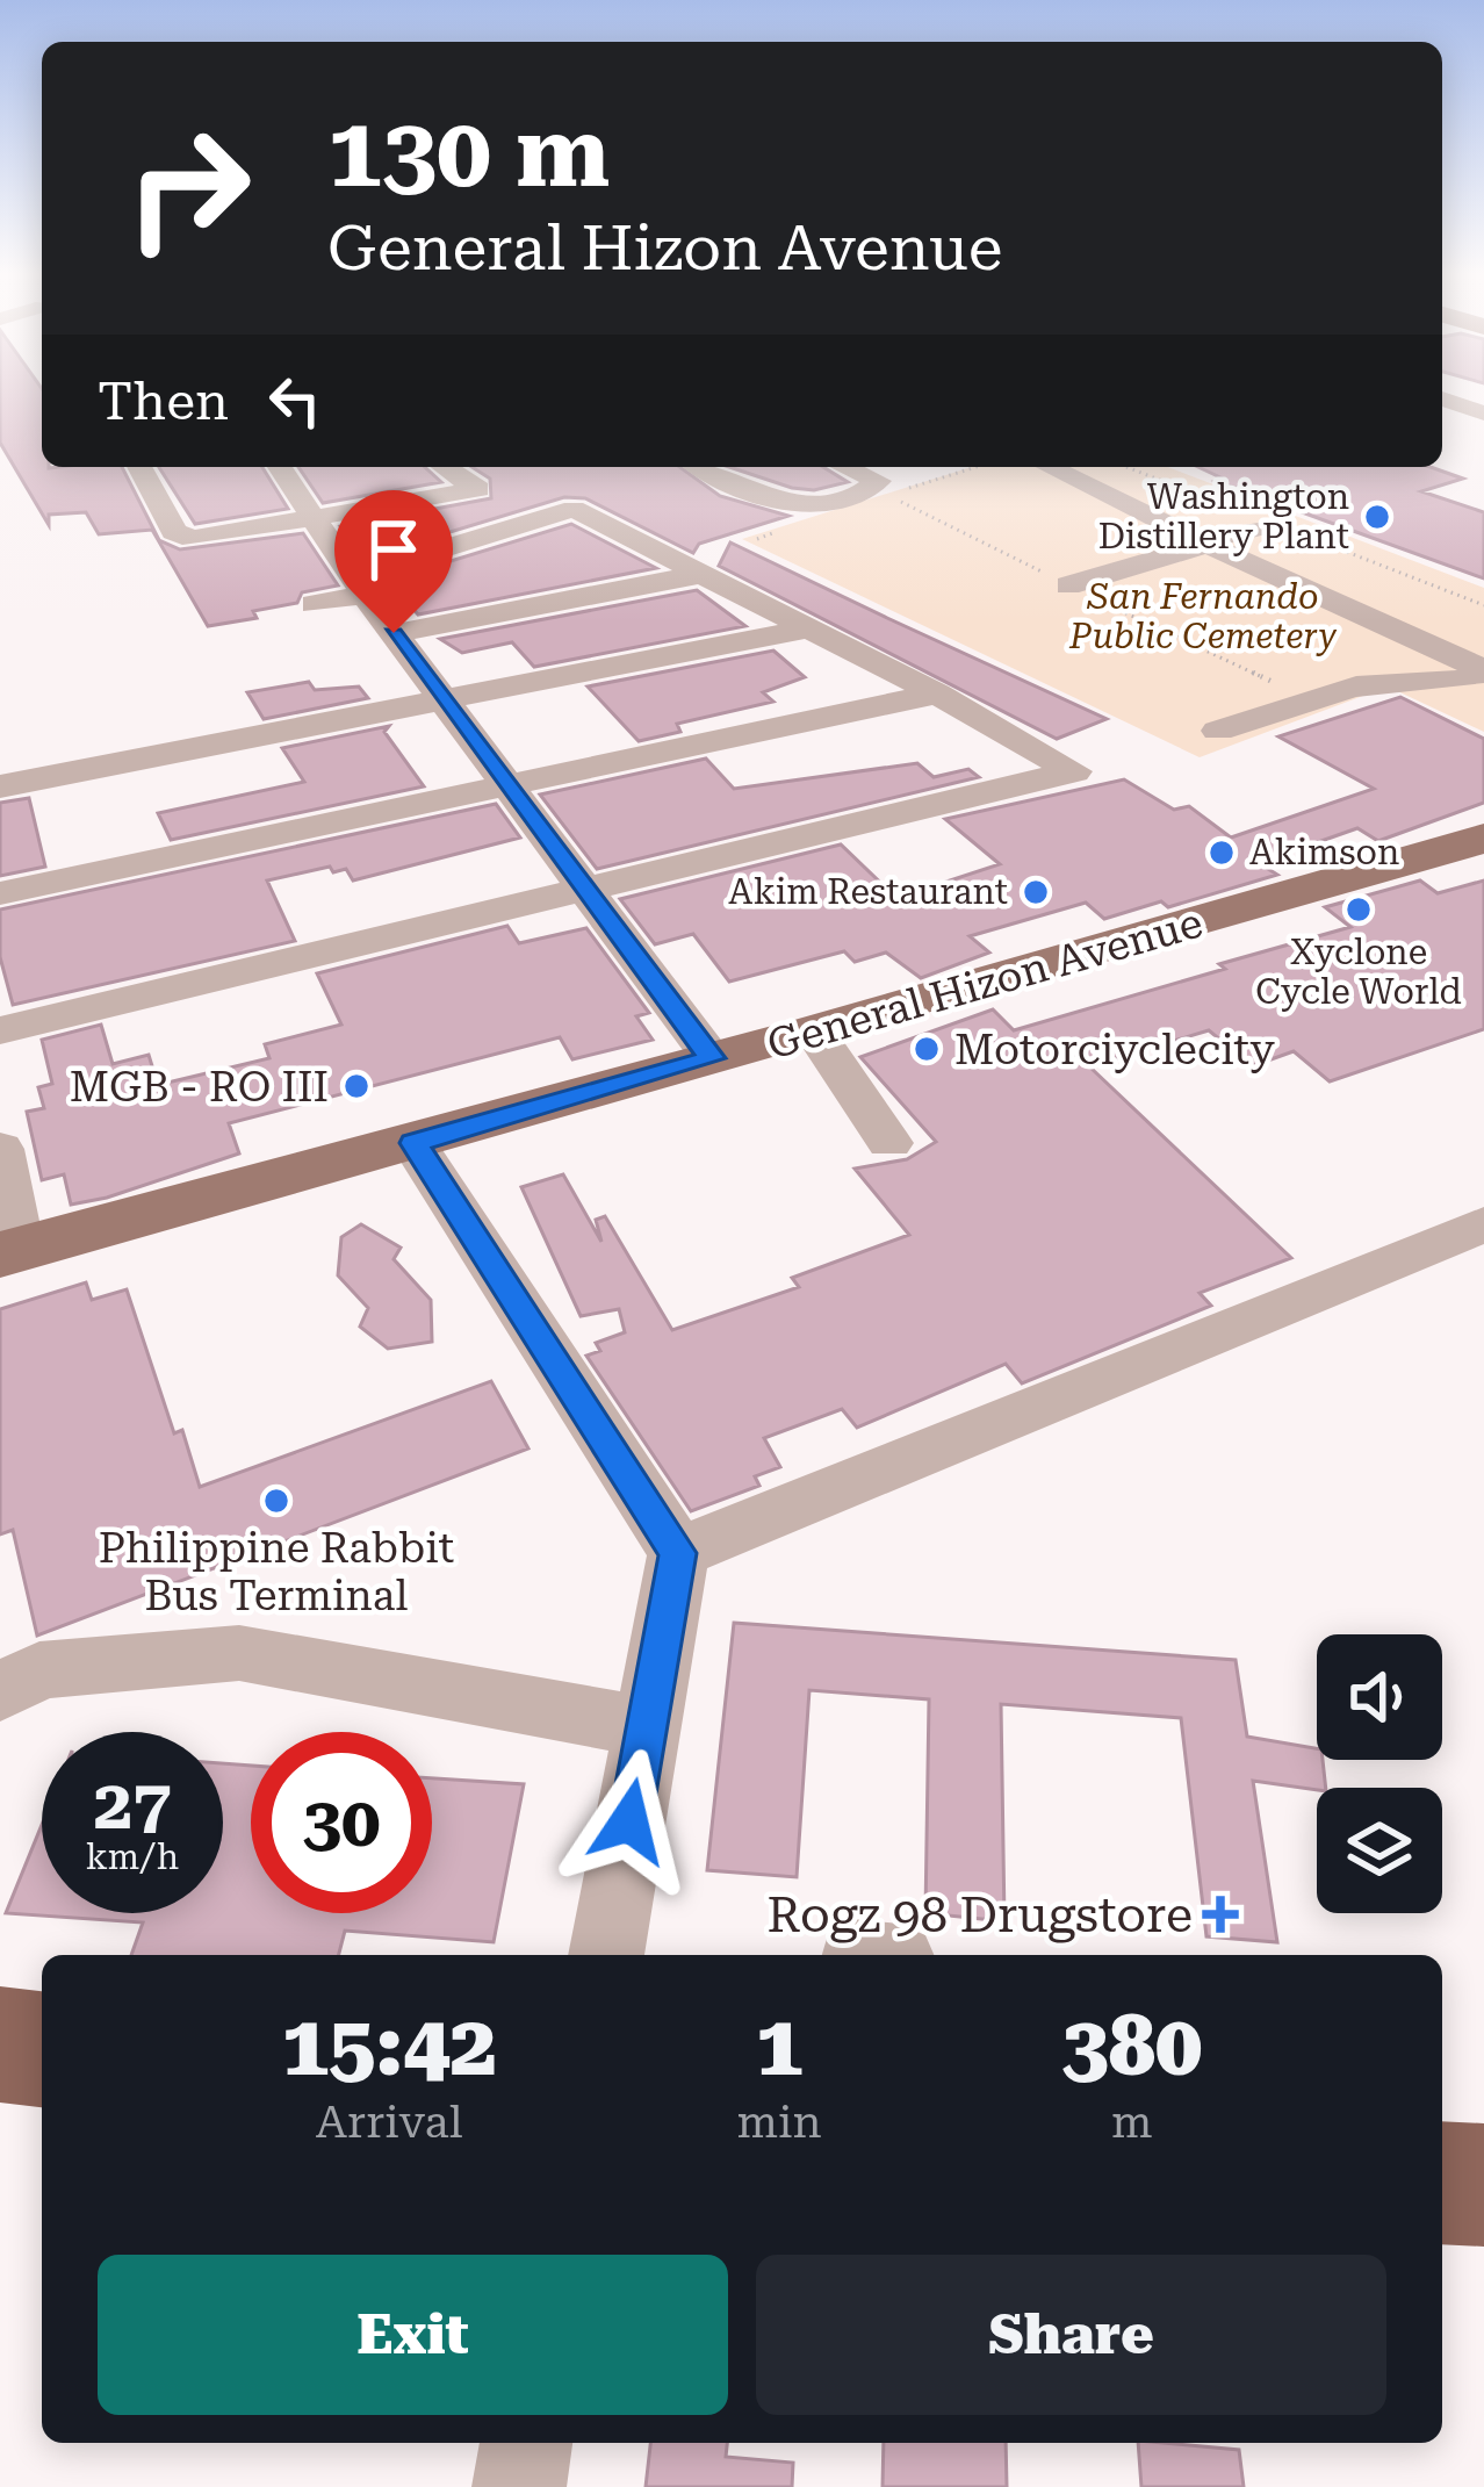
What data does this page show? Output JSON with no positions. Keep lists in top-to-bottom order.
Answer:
{
  "streets": {
    "main road": ["General Hizon Avenue"]
  },
  "parks": ["San Fernando Public Cemetery"],
  "places": {
    "other": [
      "Washington Distillery Plant",
      "Akimson",
      "Akim Restaurant",
      "Xyclone Cycle World",
      "Motorciyclecity",
      "MGB - RO III",
      "Philippine Rabbit Bus Terminal"
    ],
    "health": ["Rogz 98 Drugstore"]
  },
  "page": {
    "turn": ["130 m", "General Hizon Avenue"],
    "then": "Then",
    "speed": "27 km/h",
    "limit": "30",
    "eta": [
      "15:42",
      "Arrival",
      "1",
      "min",
      "380",
      "m"
    ],
    "buttons": ["Exit", "Share"]
  }
}
